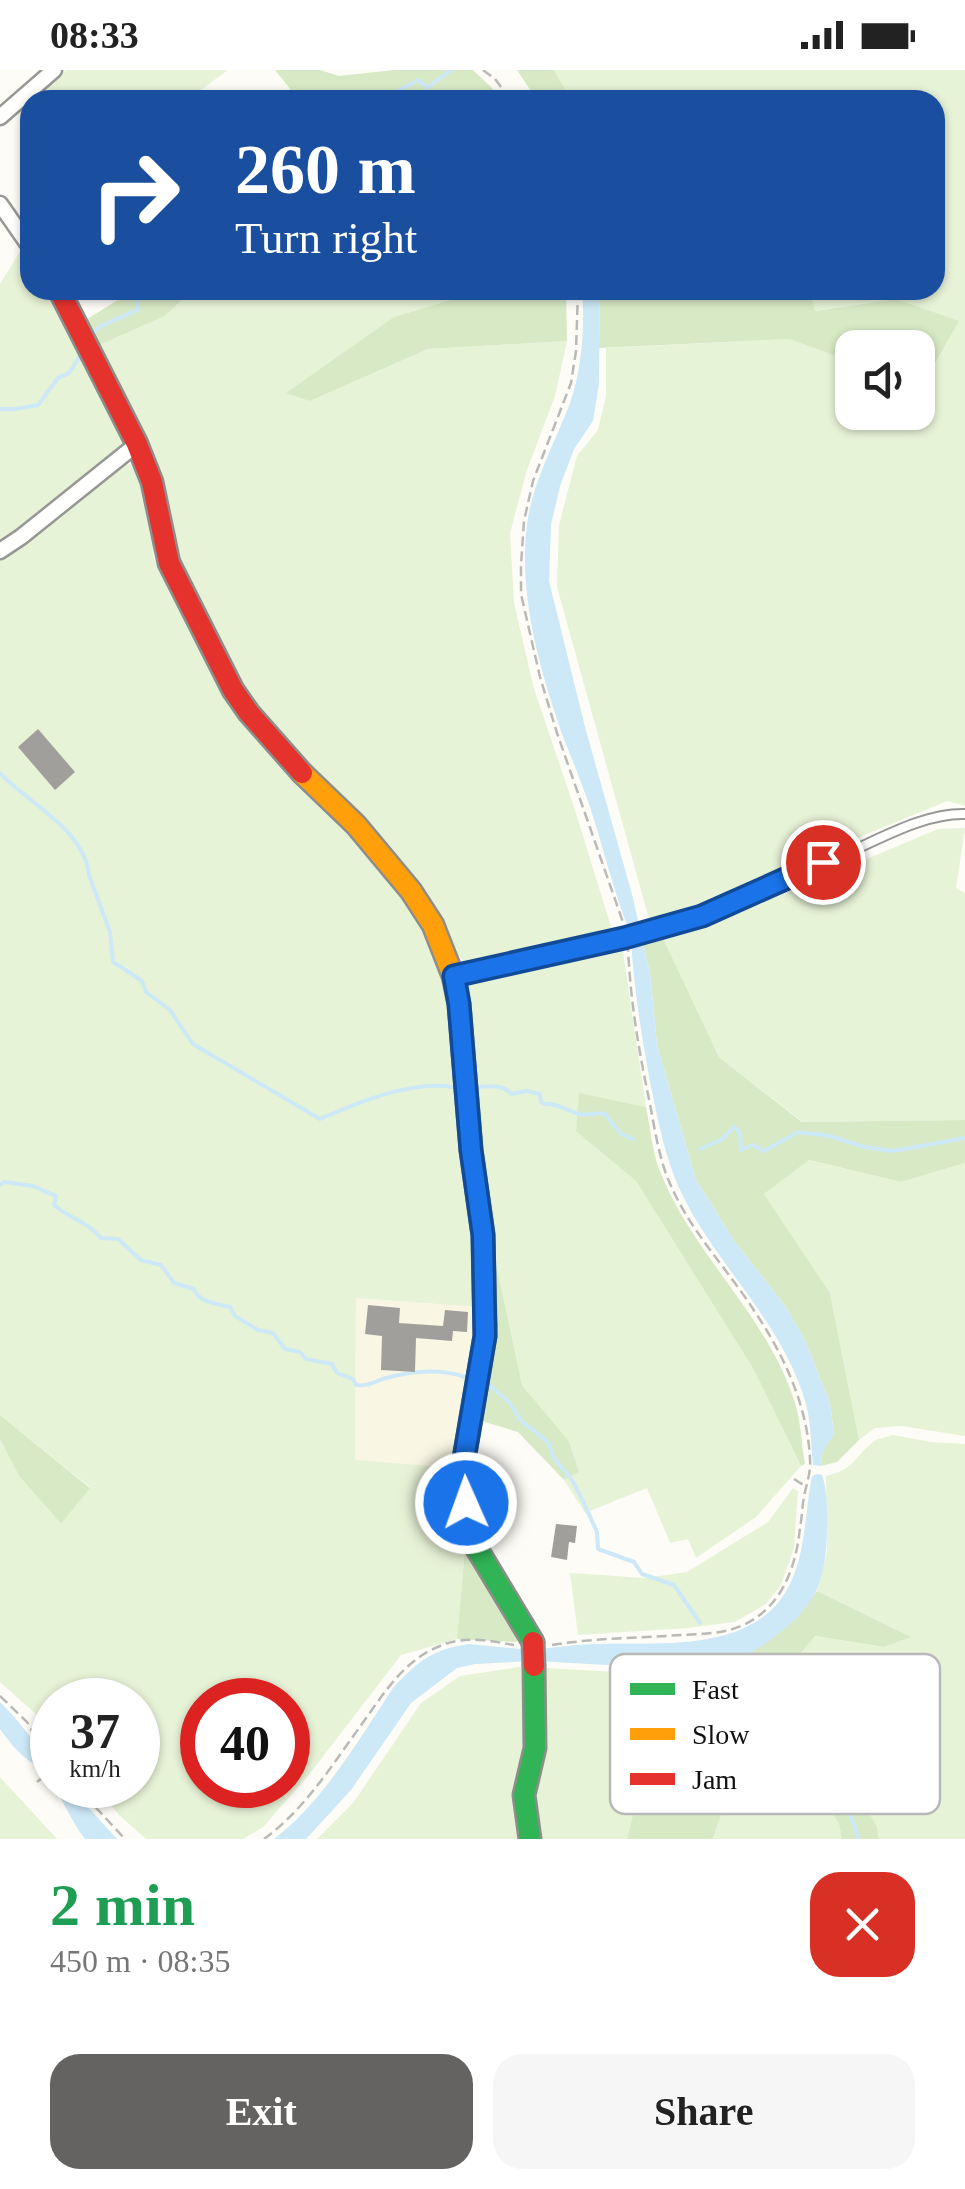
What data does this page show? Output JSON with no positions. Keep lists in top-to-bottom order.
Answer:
{
  "legend": ["Fast", "Slow", "Jam"],
  "page": {
    "status": "08:33",
    "turn": ["260 m", "Turn right"],
    "speed": "37 km/h",
    "limit": "40",
    "heading": ["2 min", "450 m · 08:35"],
    "buttons": ["Exit", "Share"]
  }
}
